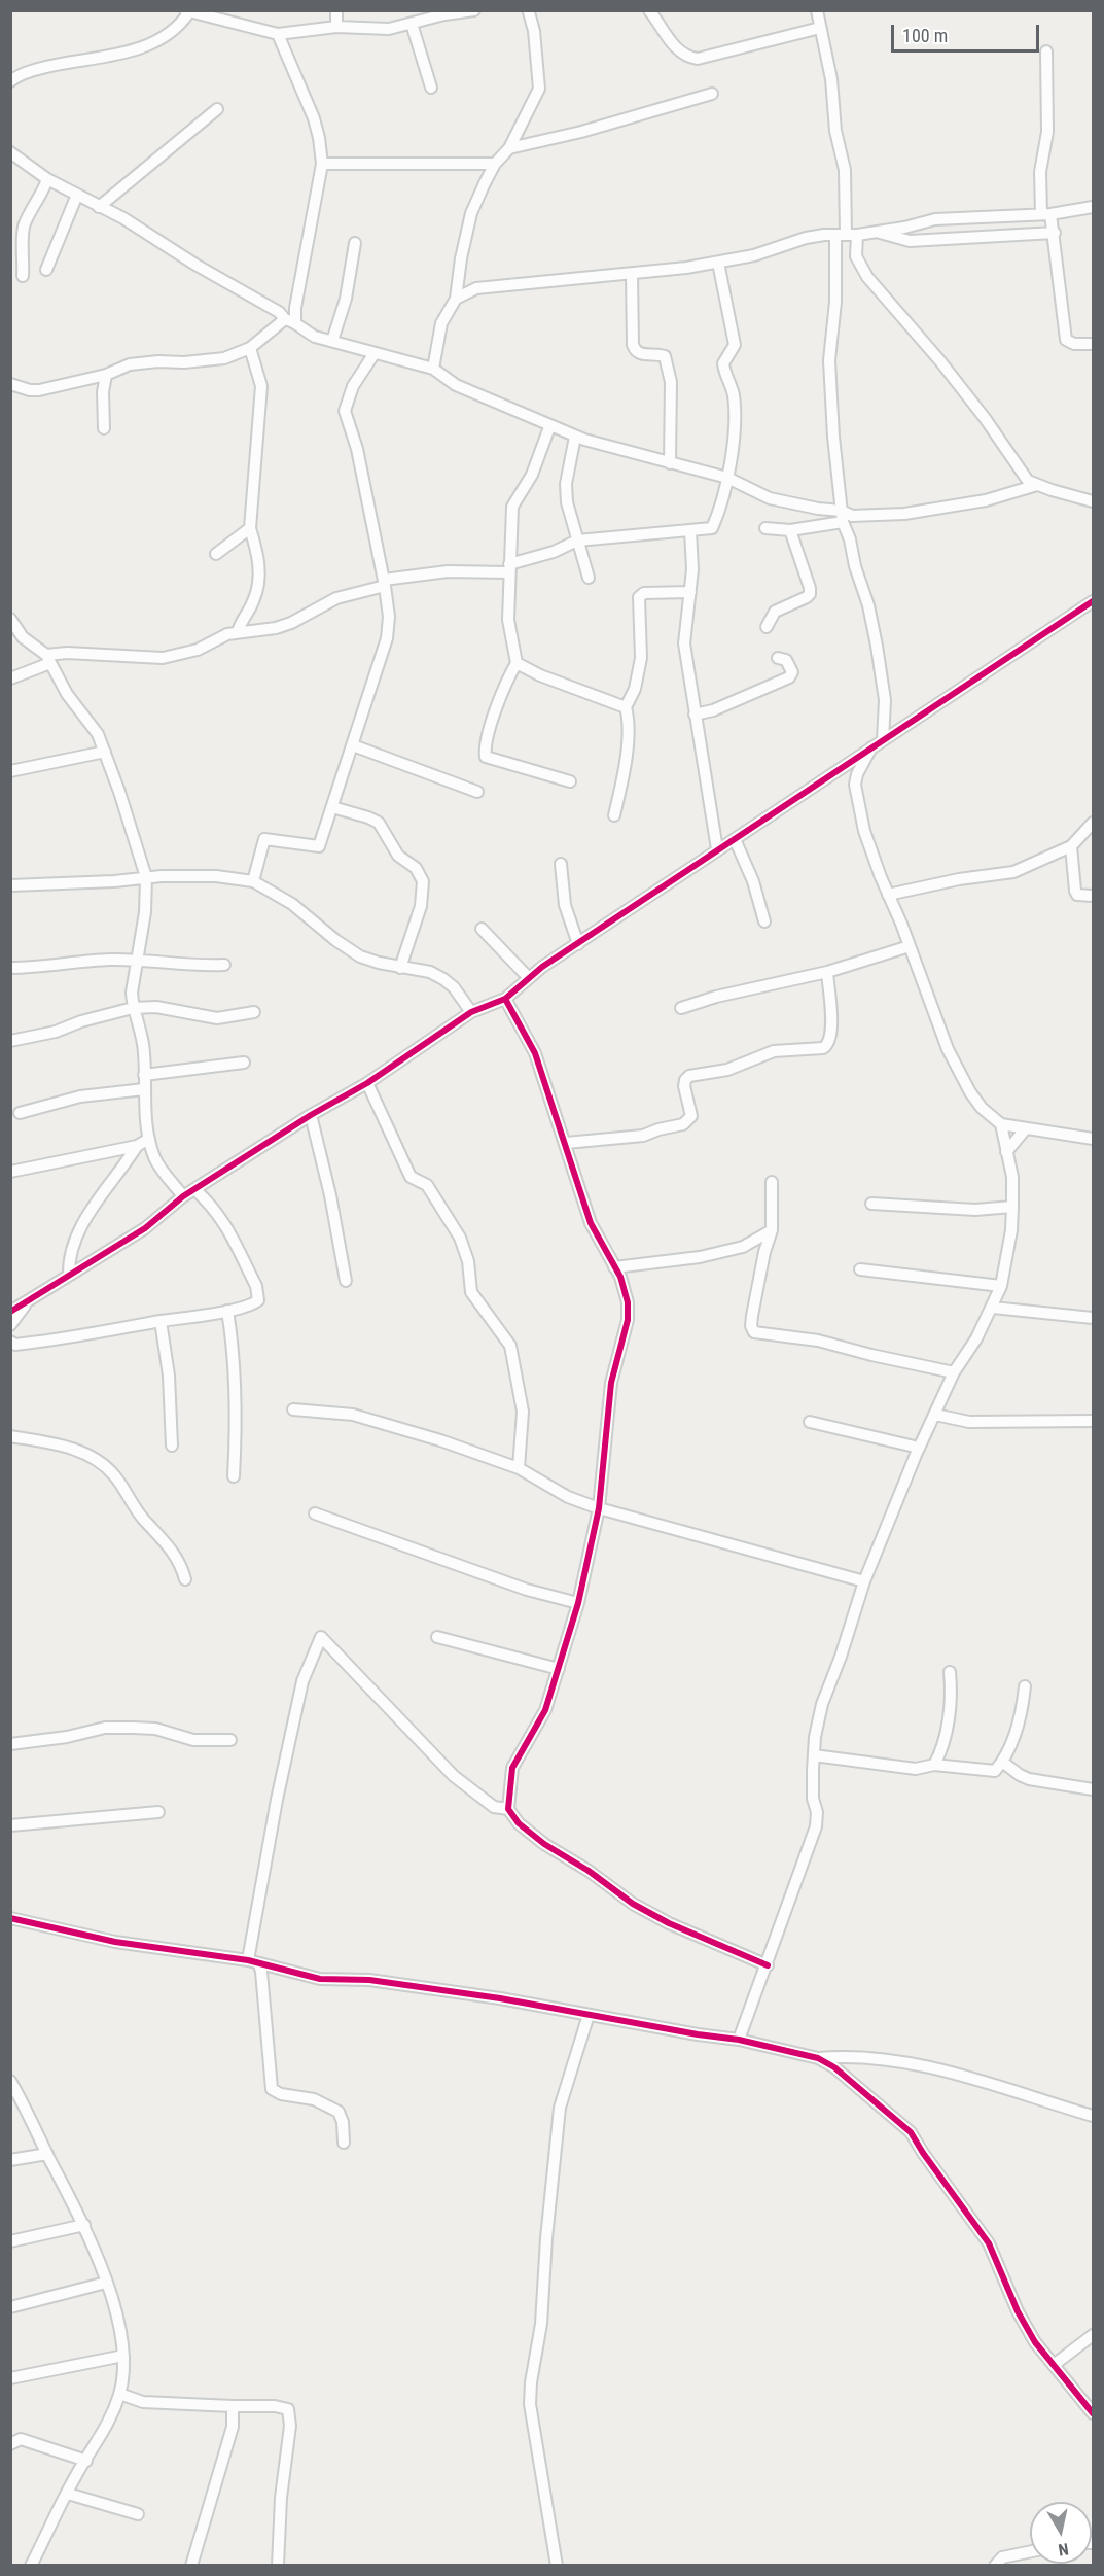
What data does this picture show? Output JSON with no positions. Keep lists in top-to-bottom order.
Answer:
{
  "scale_bar": "100 m",
  "north": "bottom"
}
